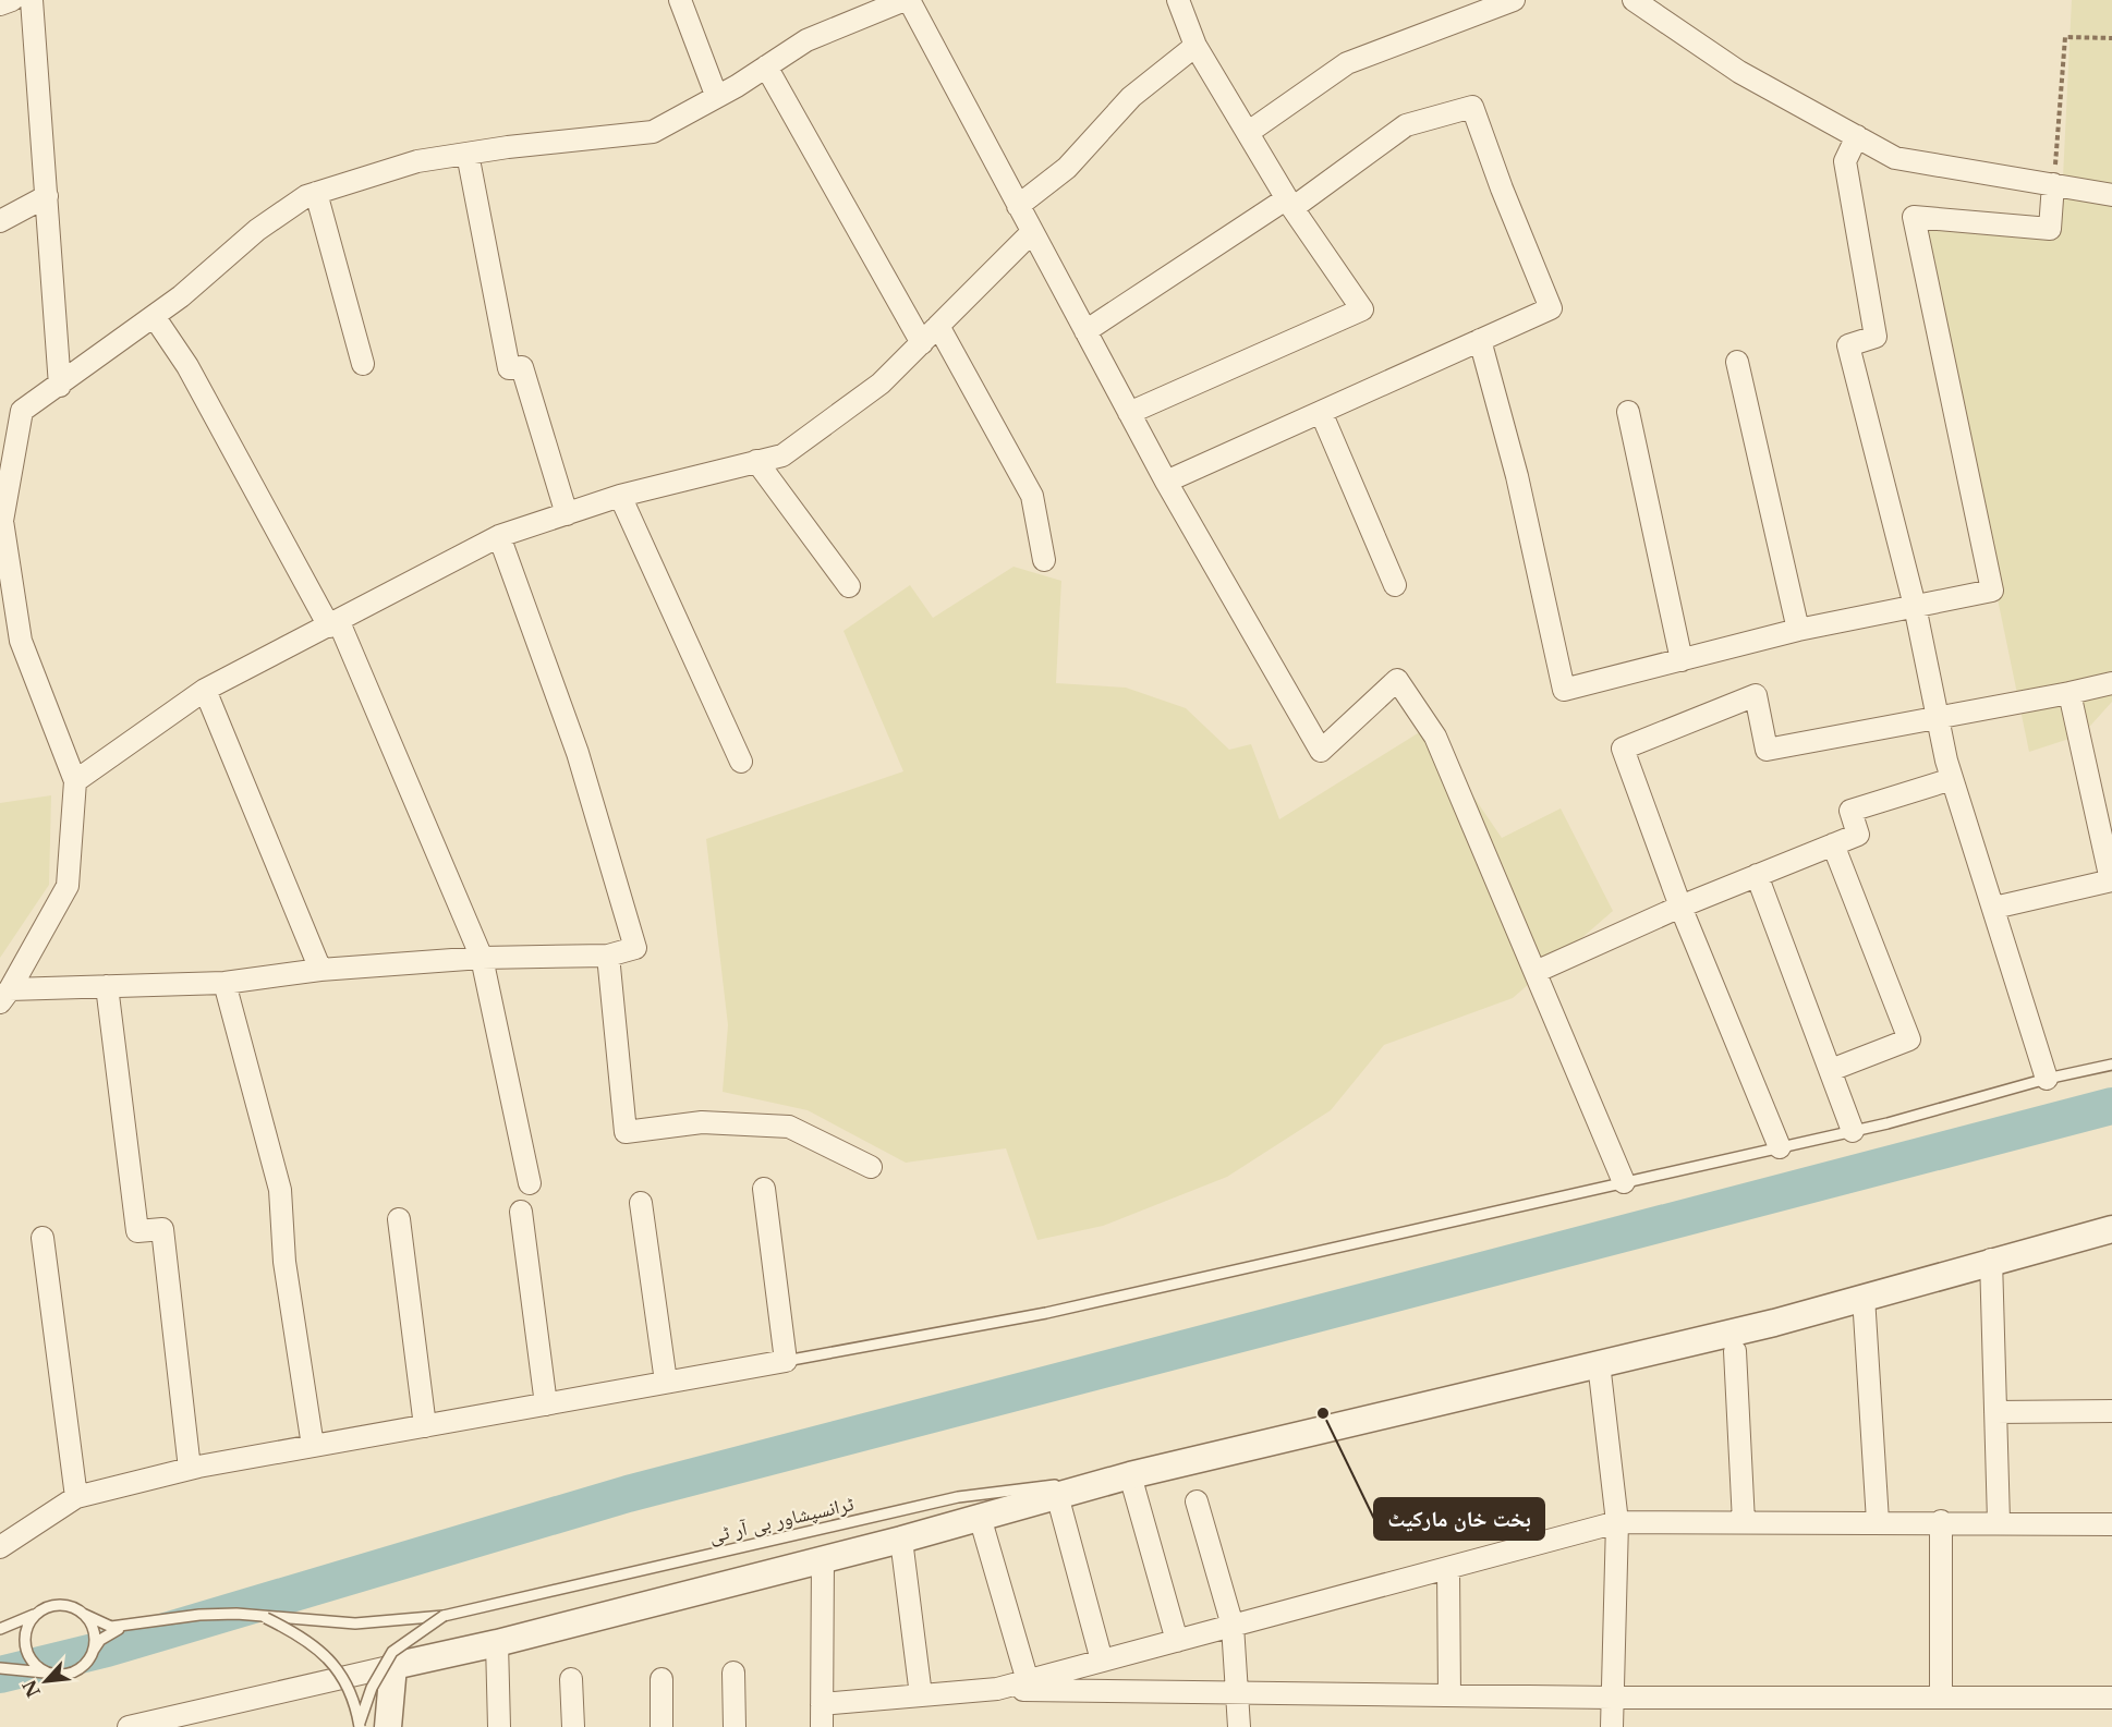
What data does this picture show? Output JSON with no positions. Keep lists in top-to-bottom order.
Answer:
{
  "streets": {
    "lane": ["ٹرانسپشاور بی آر ٹی"]
  },
  "places": ["بخت خان مارکیٹ"],
  "north": "bottom left"
}
